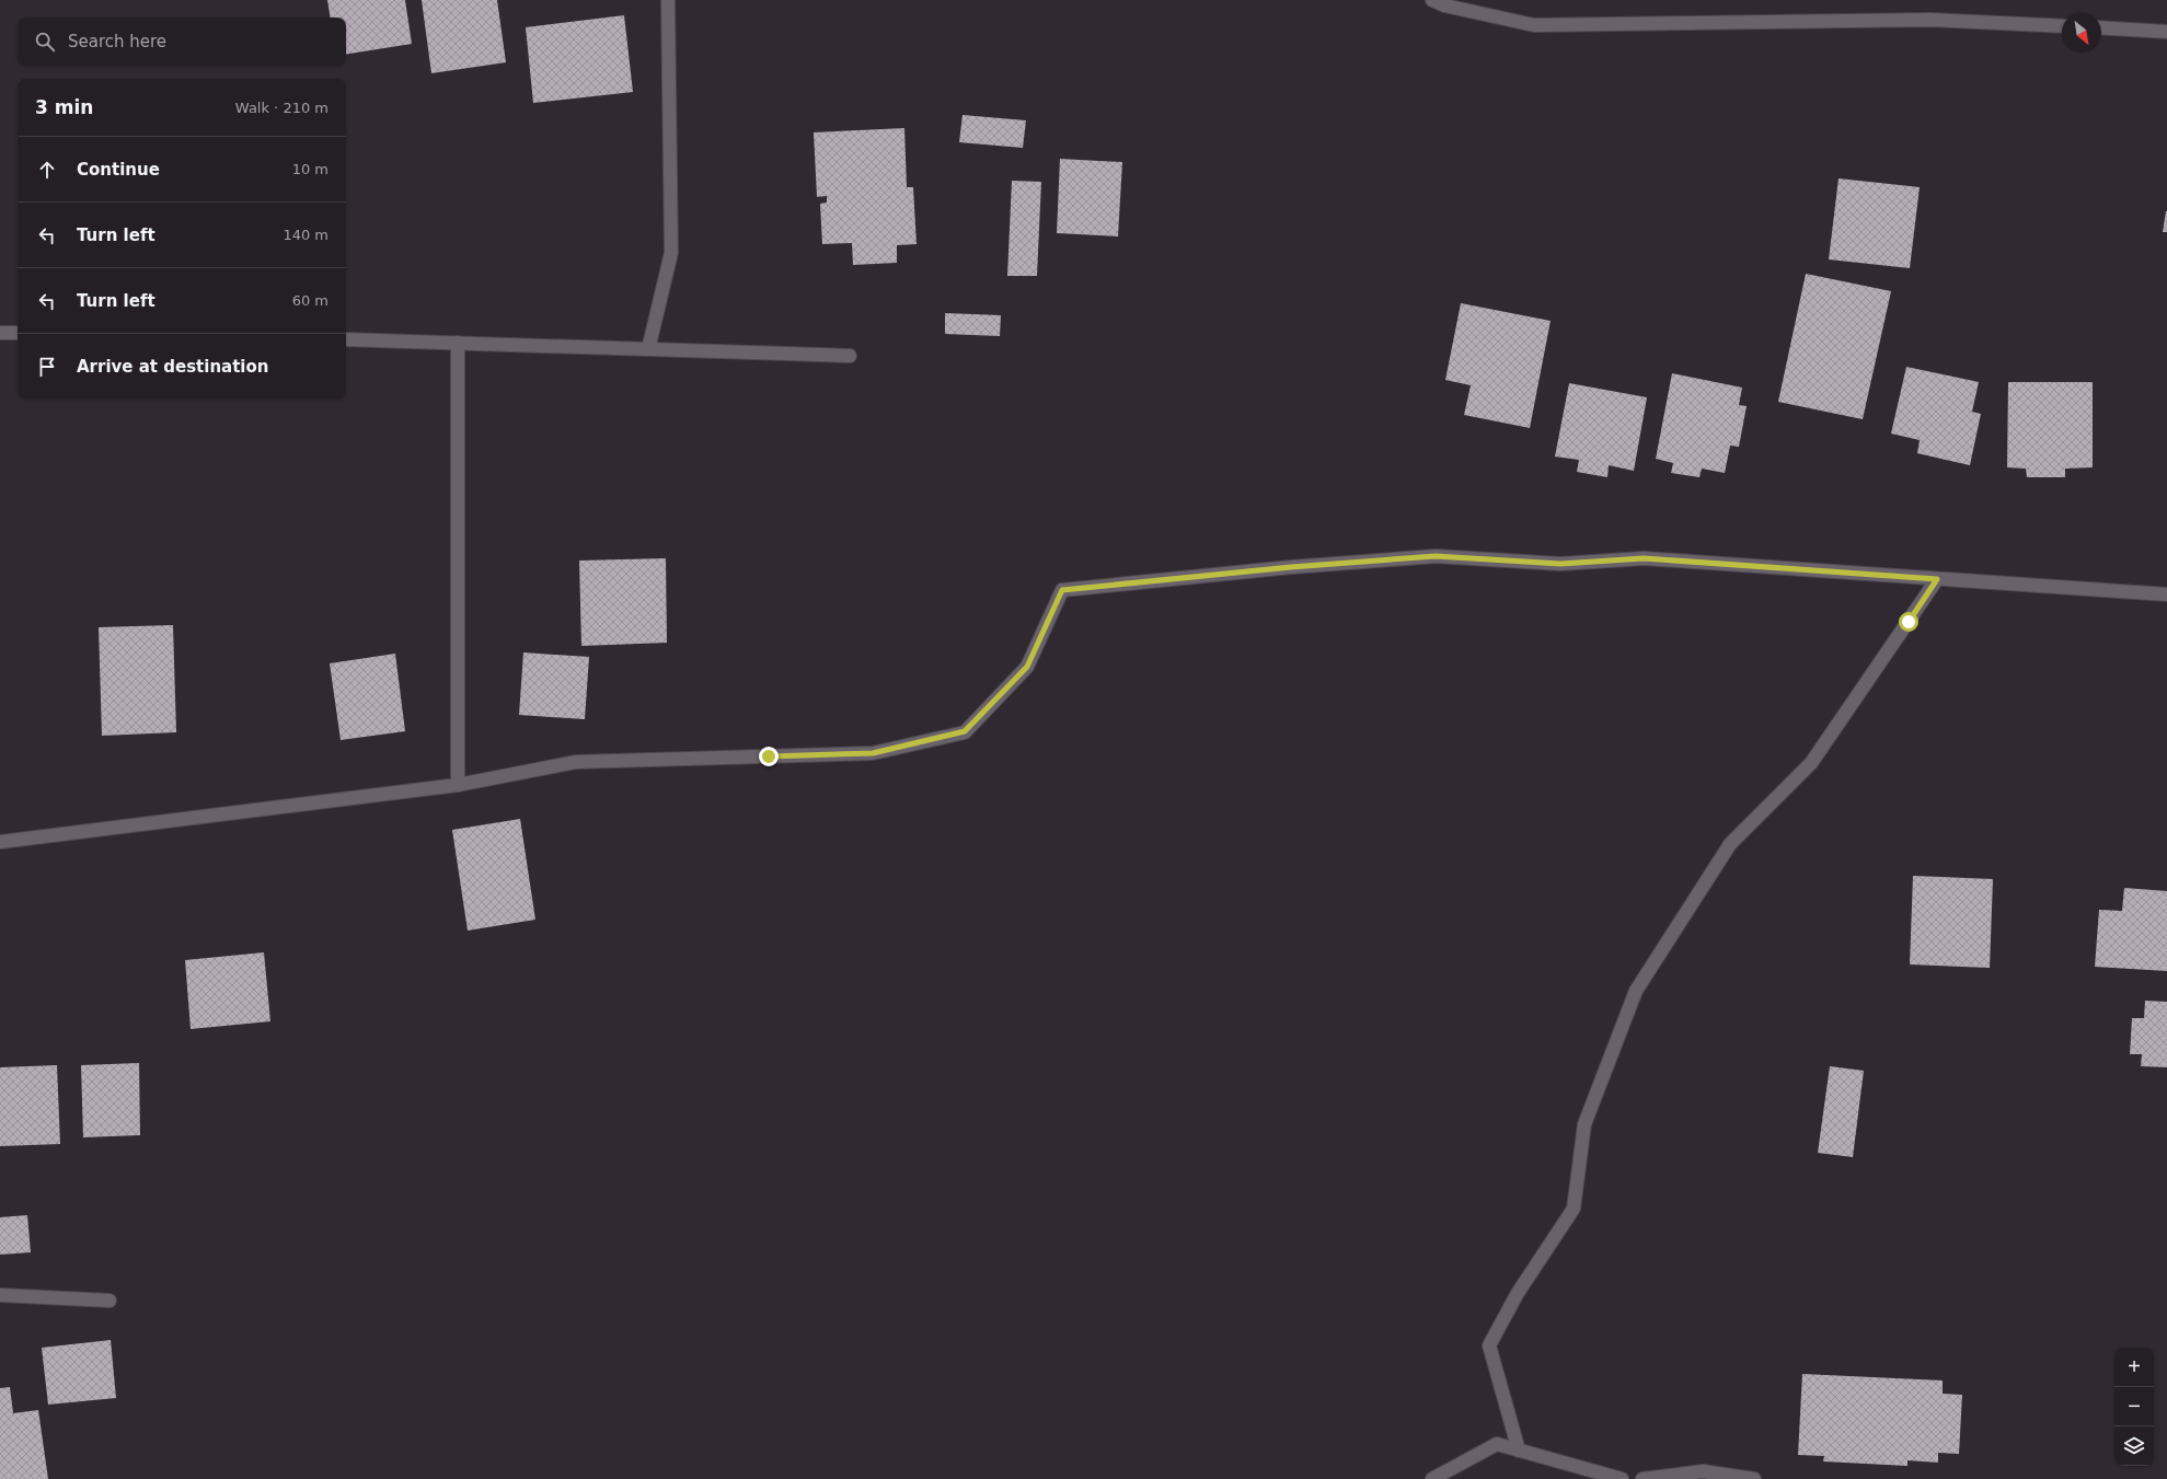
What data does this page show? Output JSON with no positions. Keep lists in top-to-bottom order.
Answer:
{
  "north": "bottom right",
  "page": {
    "search": "Search here",
    "heading": ["3 min", "Walk · 210 m"],
    "list": [
      ["Continue", "10 m"],
      ["Turn left", "140 m"],
      ["Turn left", "60 m"],
      "Arrive at destination"
    ],
    "map_buttons": ["+", "−"]
  }
}
